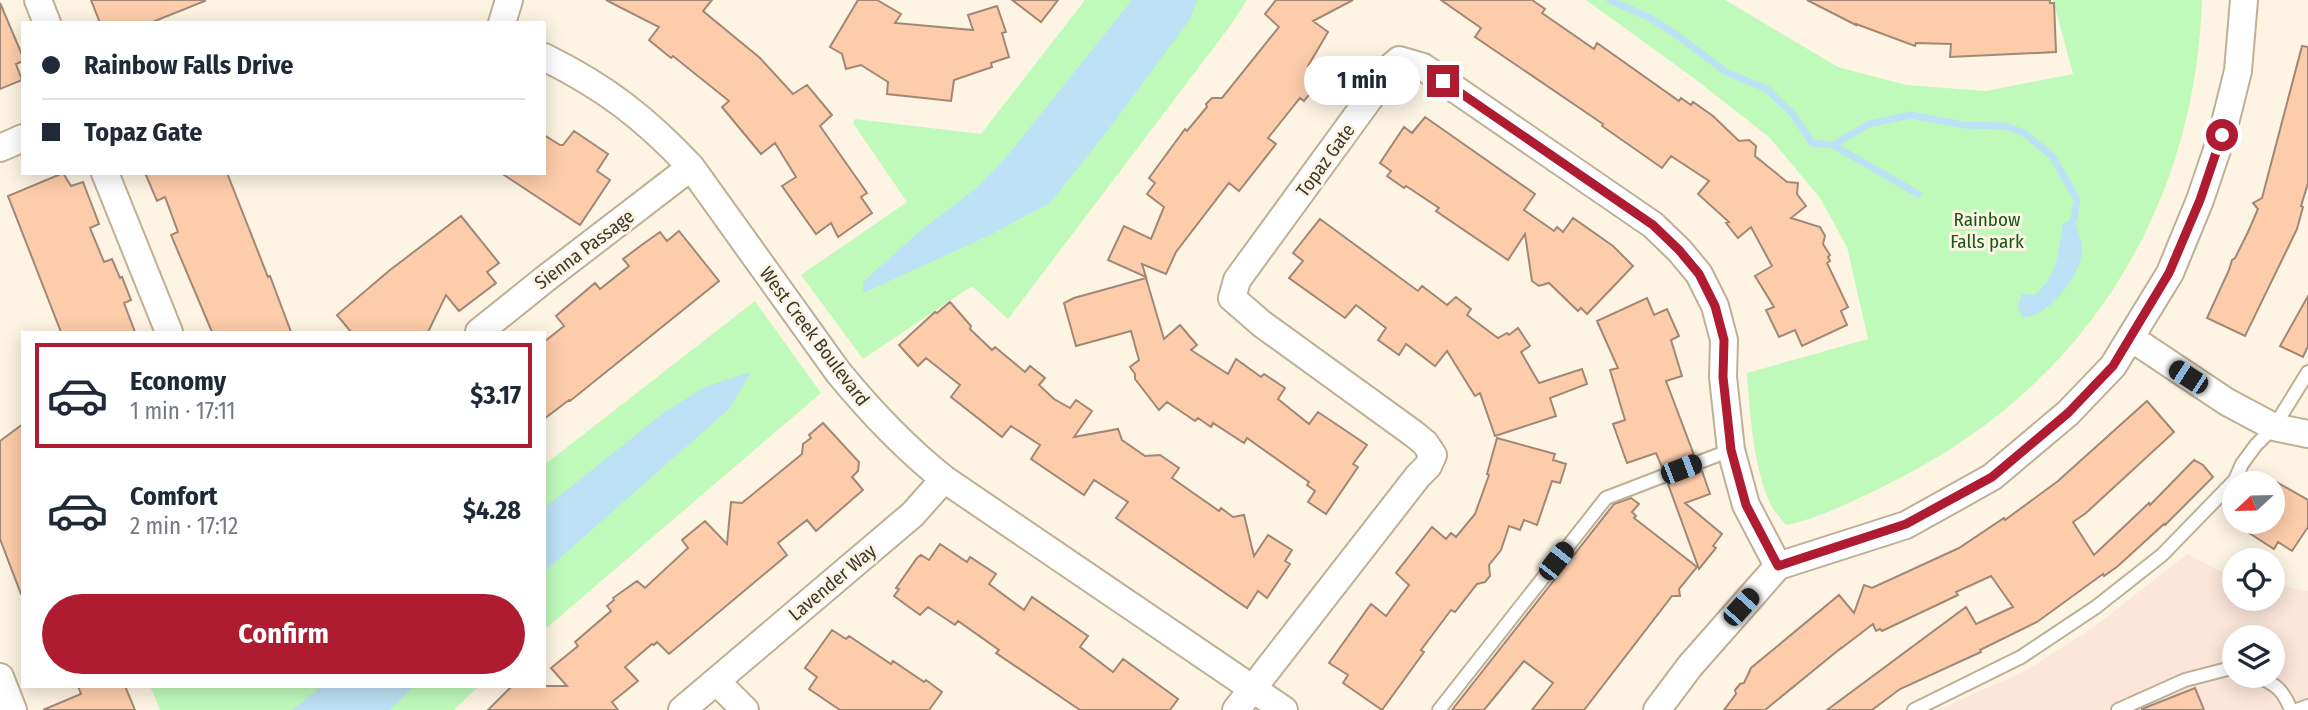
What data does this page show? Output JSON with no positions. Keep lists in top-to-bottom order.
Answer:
{
  "streets": {
    "street": [
      "Topaz Gate",
      "Sienna Passage",
      "West Creek Boulevard",
      "Lavender Way"
    ]
  },
  "crossings": [
    ["Topaz Gate", "West Creek Boulevard"],
    ["Sienna Passage", "West Creek Boulevard"],
    ["West Creek Boulevard", "Lavender Way"]
  ],
  "parks": ["Rainbow Falls park"],
  "north": "left",
  "page": {
    "banner": ["Rainbow Falls Drive", "Topaz Gate"],
    "bubble": "1 min",
    "list": [
      {
        "name": "Economy",
        "note": "1 min · 17:11",
        "value": "$3.17"
      },
      {
        "name": "Comfort",
        "note": "2 min · 17:12",
        "value": "$4.28"
      }
    ],
    "buttons": "Confirm"
  }
}
